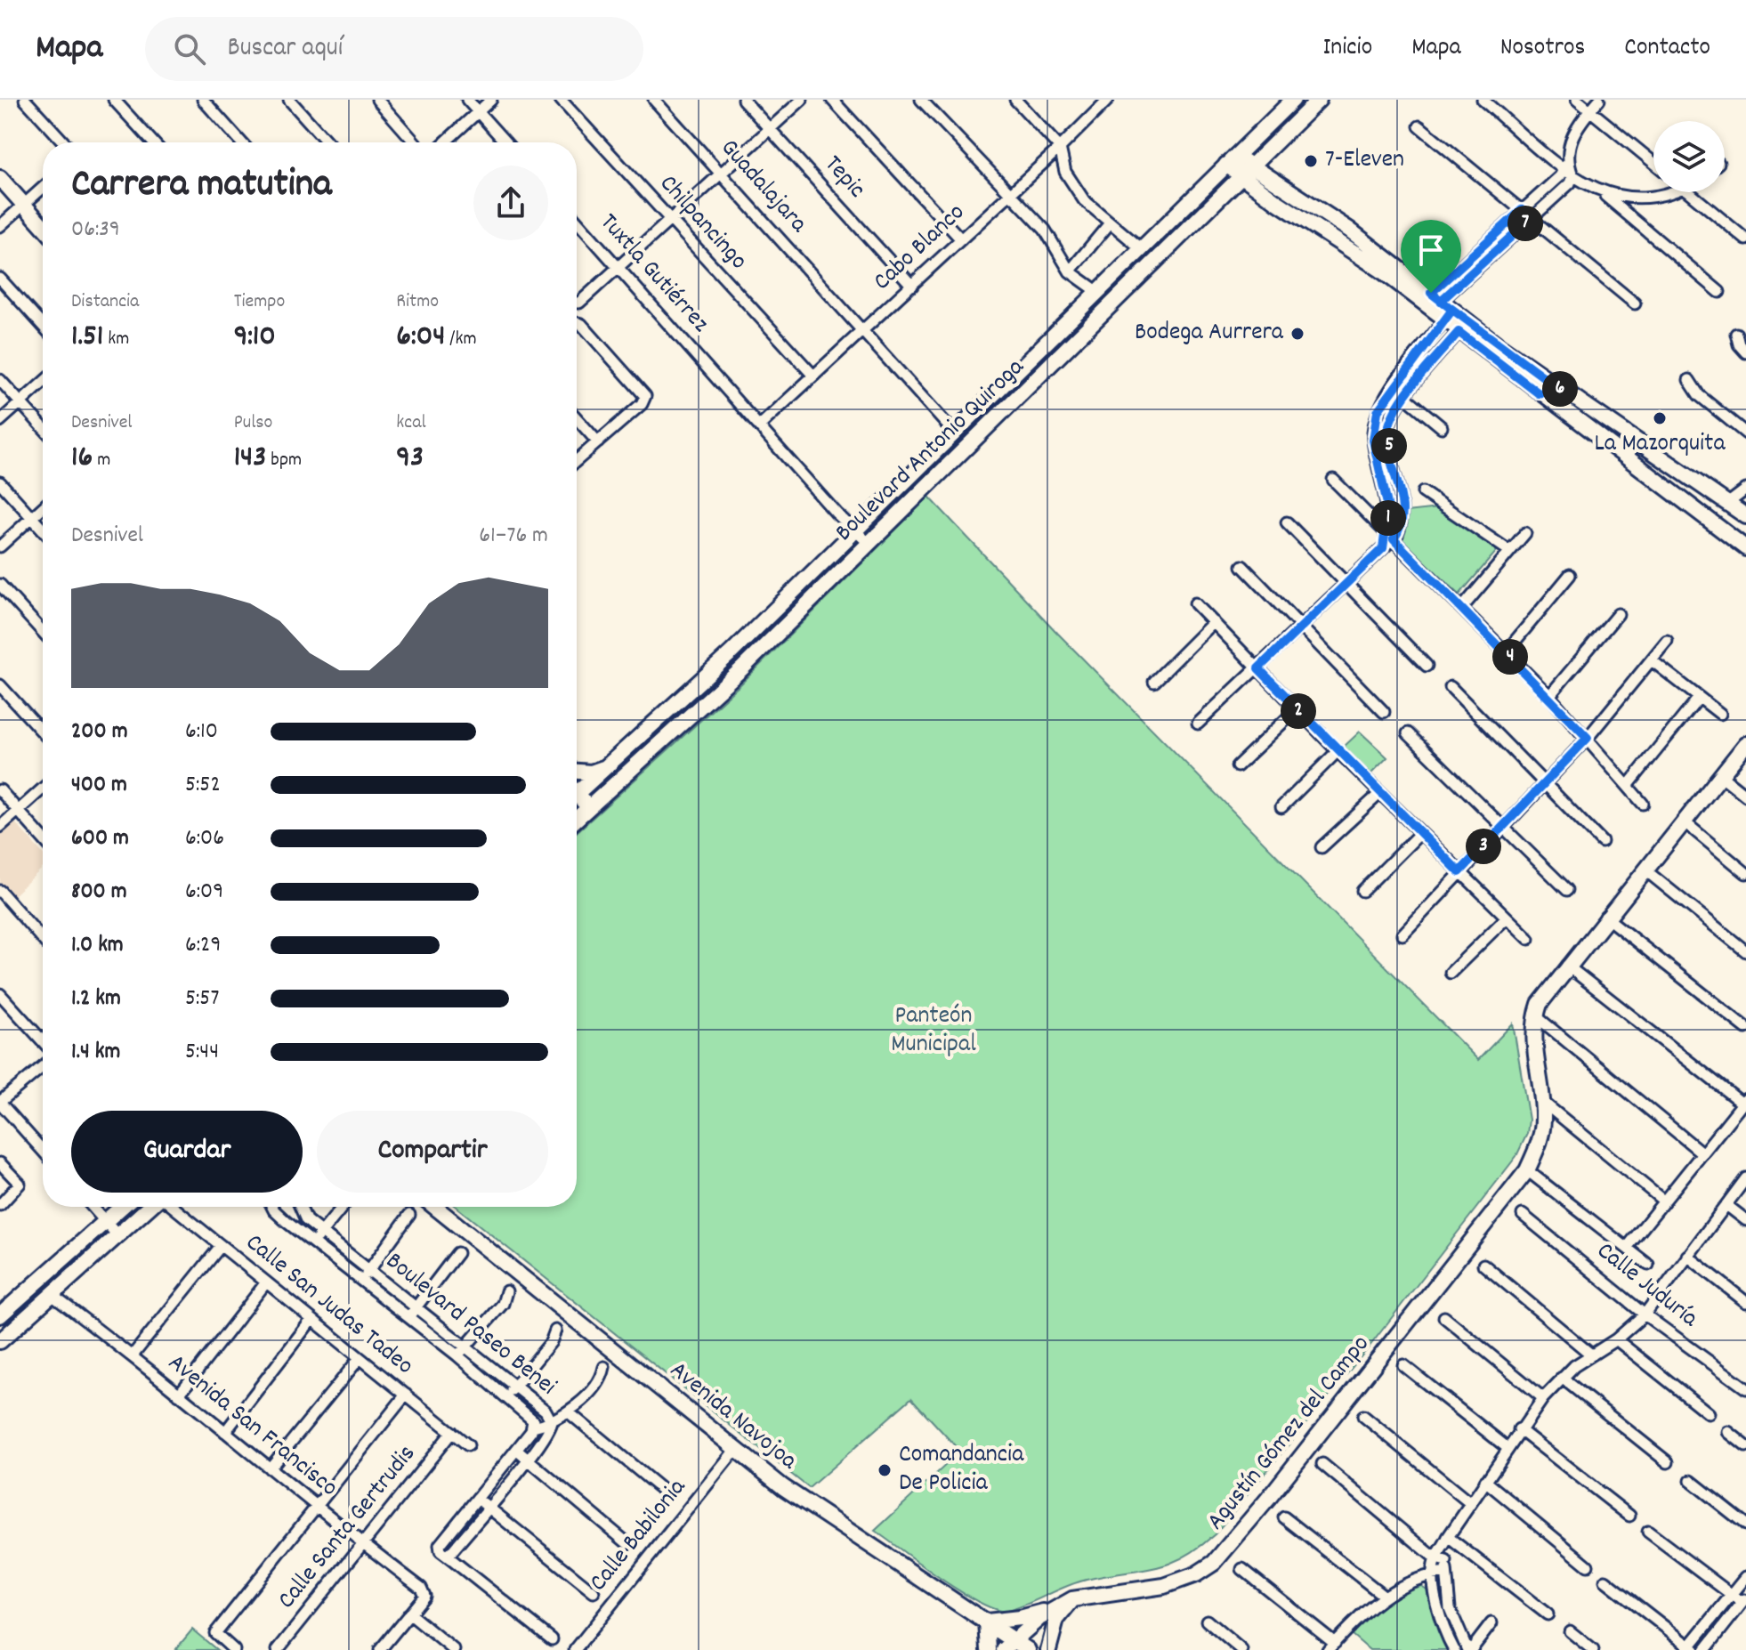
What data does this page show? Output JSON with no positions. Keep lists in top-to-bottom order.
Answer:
{
  "streets": {
    "street": [
      "Tepic",
      "Guadalajara",
      "Chilpancingo",
      "Cabo Blanco",
      "Tuxtla Gutiérrez",
      "Boulevard Antonio Quiroga",
      "Calle Juduría",
      "Calle San Judas Tadeo",
      "Boulevard Paseo Benei",
      "Avenida Navojoa",
      "Avenida San Francisco",
      "Agustín Gómez del Campo",
      "Calle Santa Gertrudis",
      "Calle Babilonia"
    ]
  },
  "crossings": [
    ["Tepic", "Cabo Blanco"],
    ["Guadalajara", "Cabo Blanco"],
    ["Guadalajara", "Boulevard Antonio Quiroga"],
    ["Chilpancingo", "Cabo Blanco"],
    ["Cabo Blanco", "Tuxtla Gutiérrez"],
    ["Tuxtla Gutiérrez", "Boulevard Antonio Quiroga"],
    ["Calle San Judas Tadeo", "Calle Santa Gertrudis"],
    ["Avenida Navojoa", "Agustín Gómez del Campo"],
    ["Avenida Navojoa", "Calle Babilonia"],
    ["Avenida San Francisco", "Calle Santa Gertrudis"]
  ],
  "parks": ["Panteón Municipal"],
  "places": [
    "7-Eleven",
    "Bodega Aurrera",
    "La Mazorquita",
    "Comandancia De Policia"
  ],
  "page": {
    "header": "Mapa",
    "search": "Buscar aquí",
    "nav": [
      "Inicio",
      "Mapa",
      "Nosotros",
      "Contacto"
    ],
    "heading": ["Carrera matutina", "06:39"],
    "pins": [
      "7",
      "6",
      "5",
      "1",
      "4",
      "2",
      "3"
    ],
    "stats": [
      ["Distancia", "1.51 km"],
      ["Tiempo", "9:10"],
      ["Ritmo", "6:04 /km"],
      ["Desnivel", "16 m"],
      ["Pulso", "143 bpm"],
      ["kcal", "93"]
    ],
    "chart": ["Desnivel", "61–76 m"],
    "list": [
      {
        "name": "200 m",
        "note": "6:10"
      },
      {
        "name": "400 m",
        "note": "5:52"
      },
      {
        "name": "600 m",
        "note": "6:06"
      },
      {
        "name": "800 m",
        "note": "6:09"
      },
      {
        "name": "1.0 km",
        "note": "6:29"
      },
      {
        "name": "1.2 km",
        "note": "5:57"
      },
      {
        "name": "1.4 km",
        "note": "5:44"
      }
    ],
    "buttons": ["Guardar", "Compartir"]
  }
}
